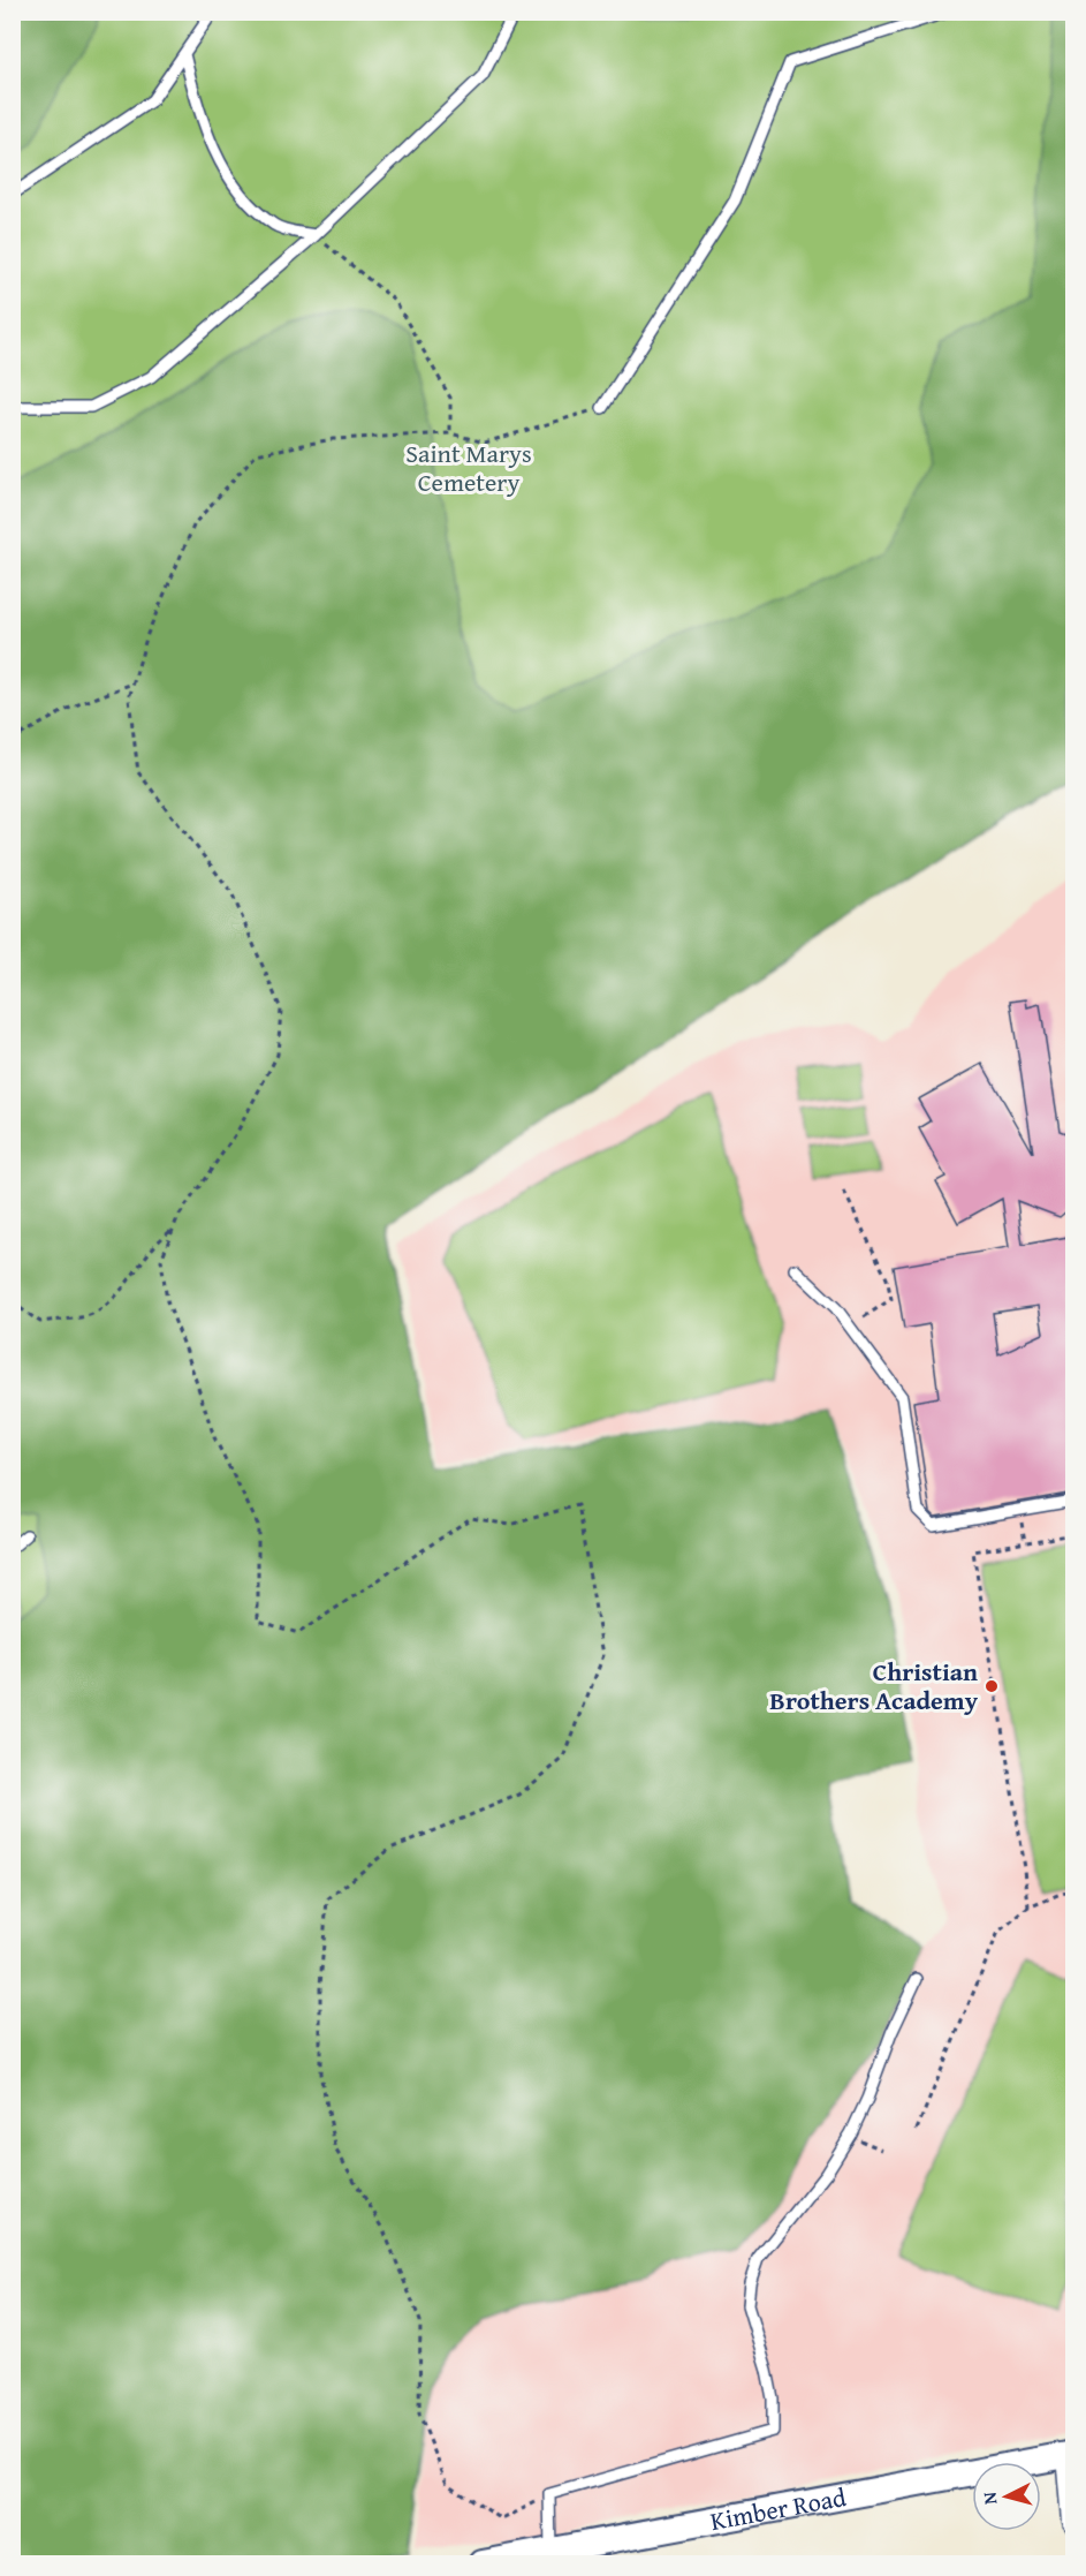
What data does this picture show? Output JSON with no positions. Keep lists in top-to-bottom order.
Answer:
{
  "streets": {
    "street": ["Kimber Road"]
  },
  "parks": ["Saint Marys Cemetery"],
  "places": ["Christian Brothers Academy"],
  "north": "left"
}
